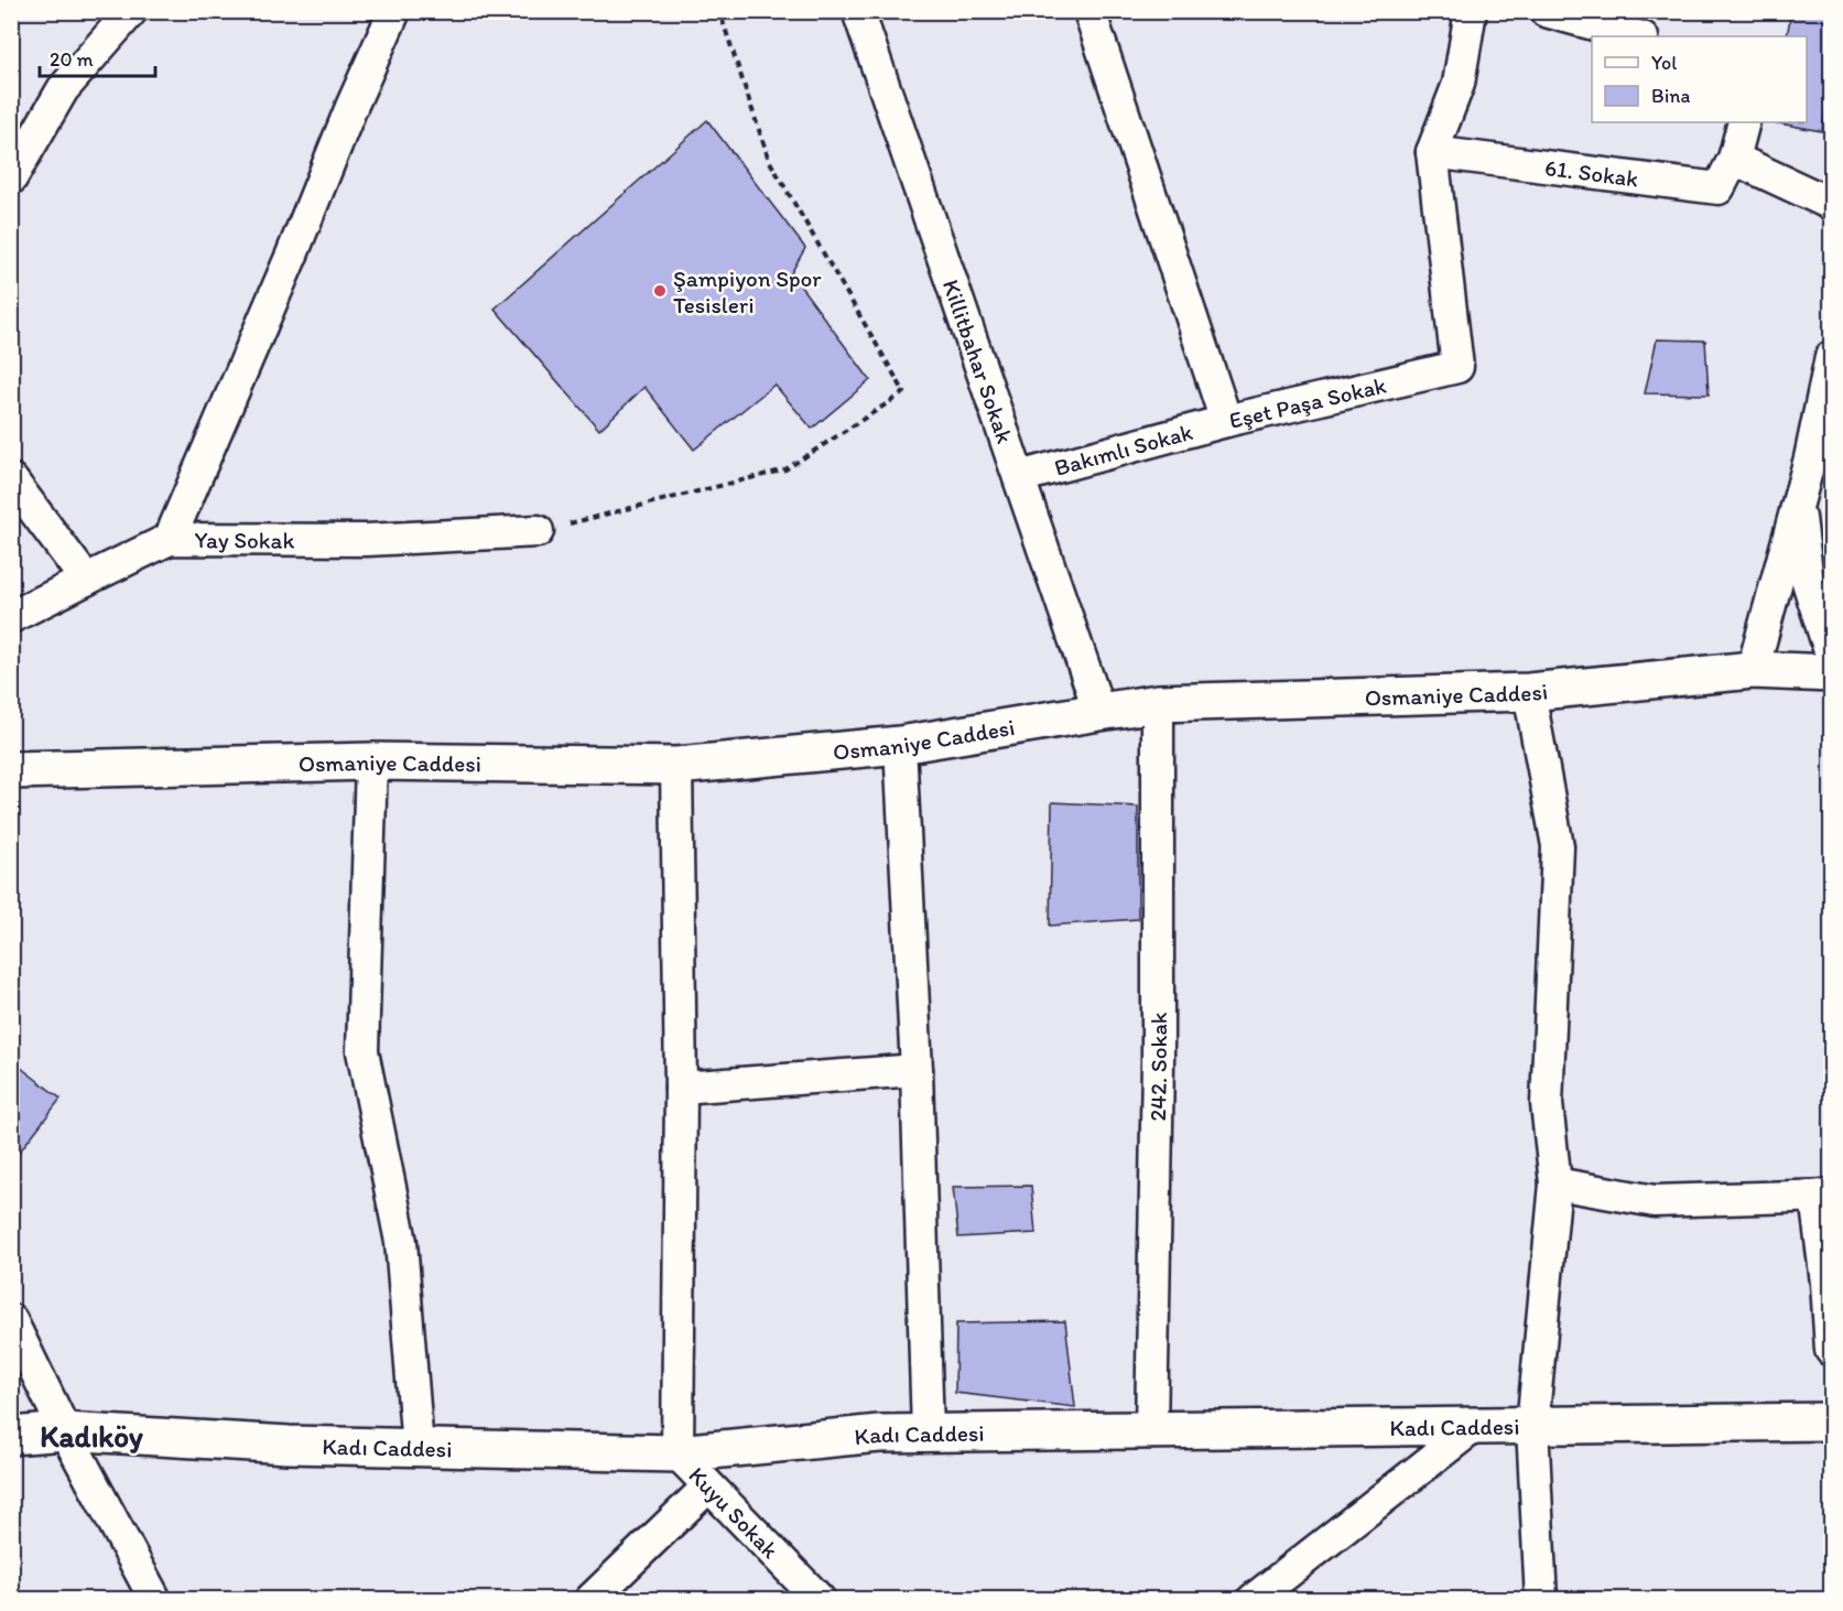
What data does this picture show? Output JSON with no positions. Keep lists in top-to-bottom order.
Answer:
{
  "streets": {
    "street": [
      "61. Sokak",
      "Killitbahar Sokak",
      "Eşet Paşa Sokak",
      "Bakımlı Sokak",
      "Yay Sokak",
      "Osmaniye Caddesi",
      "242. Sokak",
      "Kadı Caddesi",
      "Kuyu Sokak"
    ]
  },
  "crossings": [
    ["61. Sokak", "Eşet Paşa Sokak"],
    ["Killitbahar Sokak", "Bakımlı Sokak"],
    ["Killitbahar Sokak", "Osmaniye Caddesi"],
    ["Eşet Paşa Sokak", "Bakımlı Sokak"],
    ["Osmaniye Caddesi", "242. Sokak"],
    ["242. Sokak", "Kadı Caddesi"],
    ["Kadı Caddesi", "Kuyu Sokak"]
  ],
  "districts": ["Kadıköy"],
  "places": ["Şampiyon Spor Tesisleri"],
  "legend": ["Yol", "Bina"],
  "scale_bar": "20 m"
}
